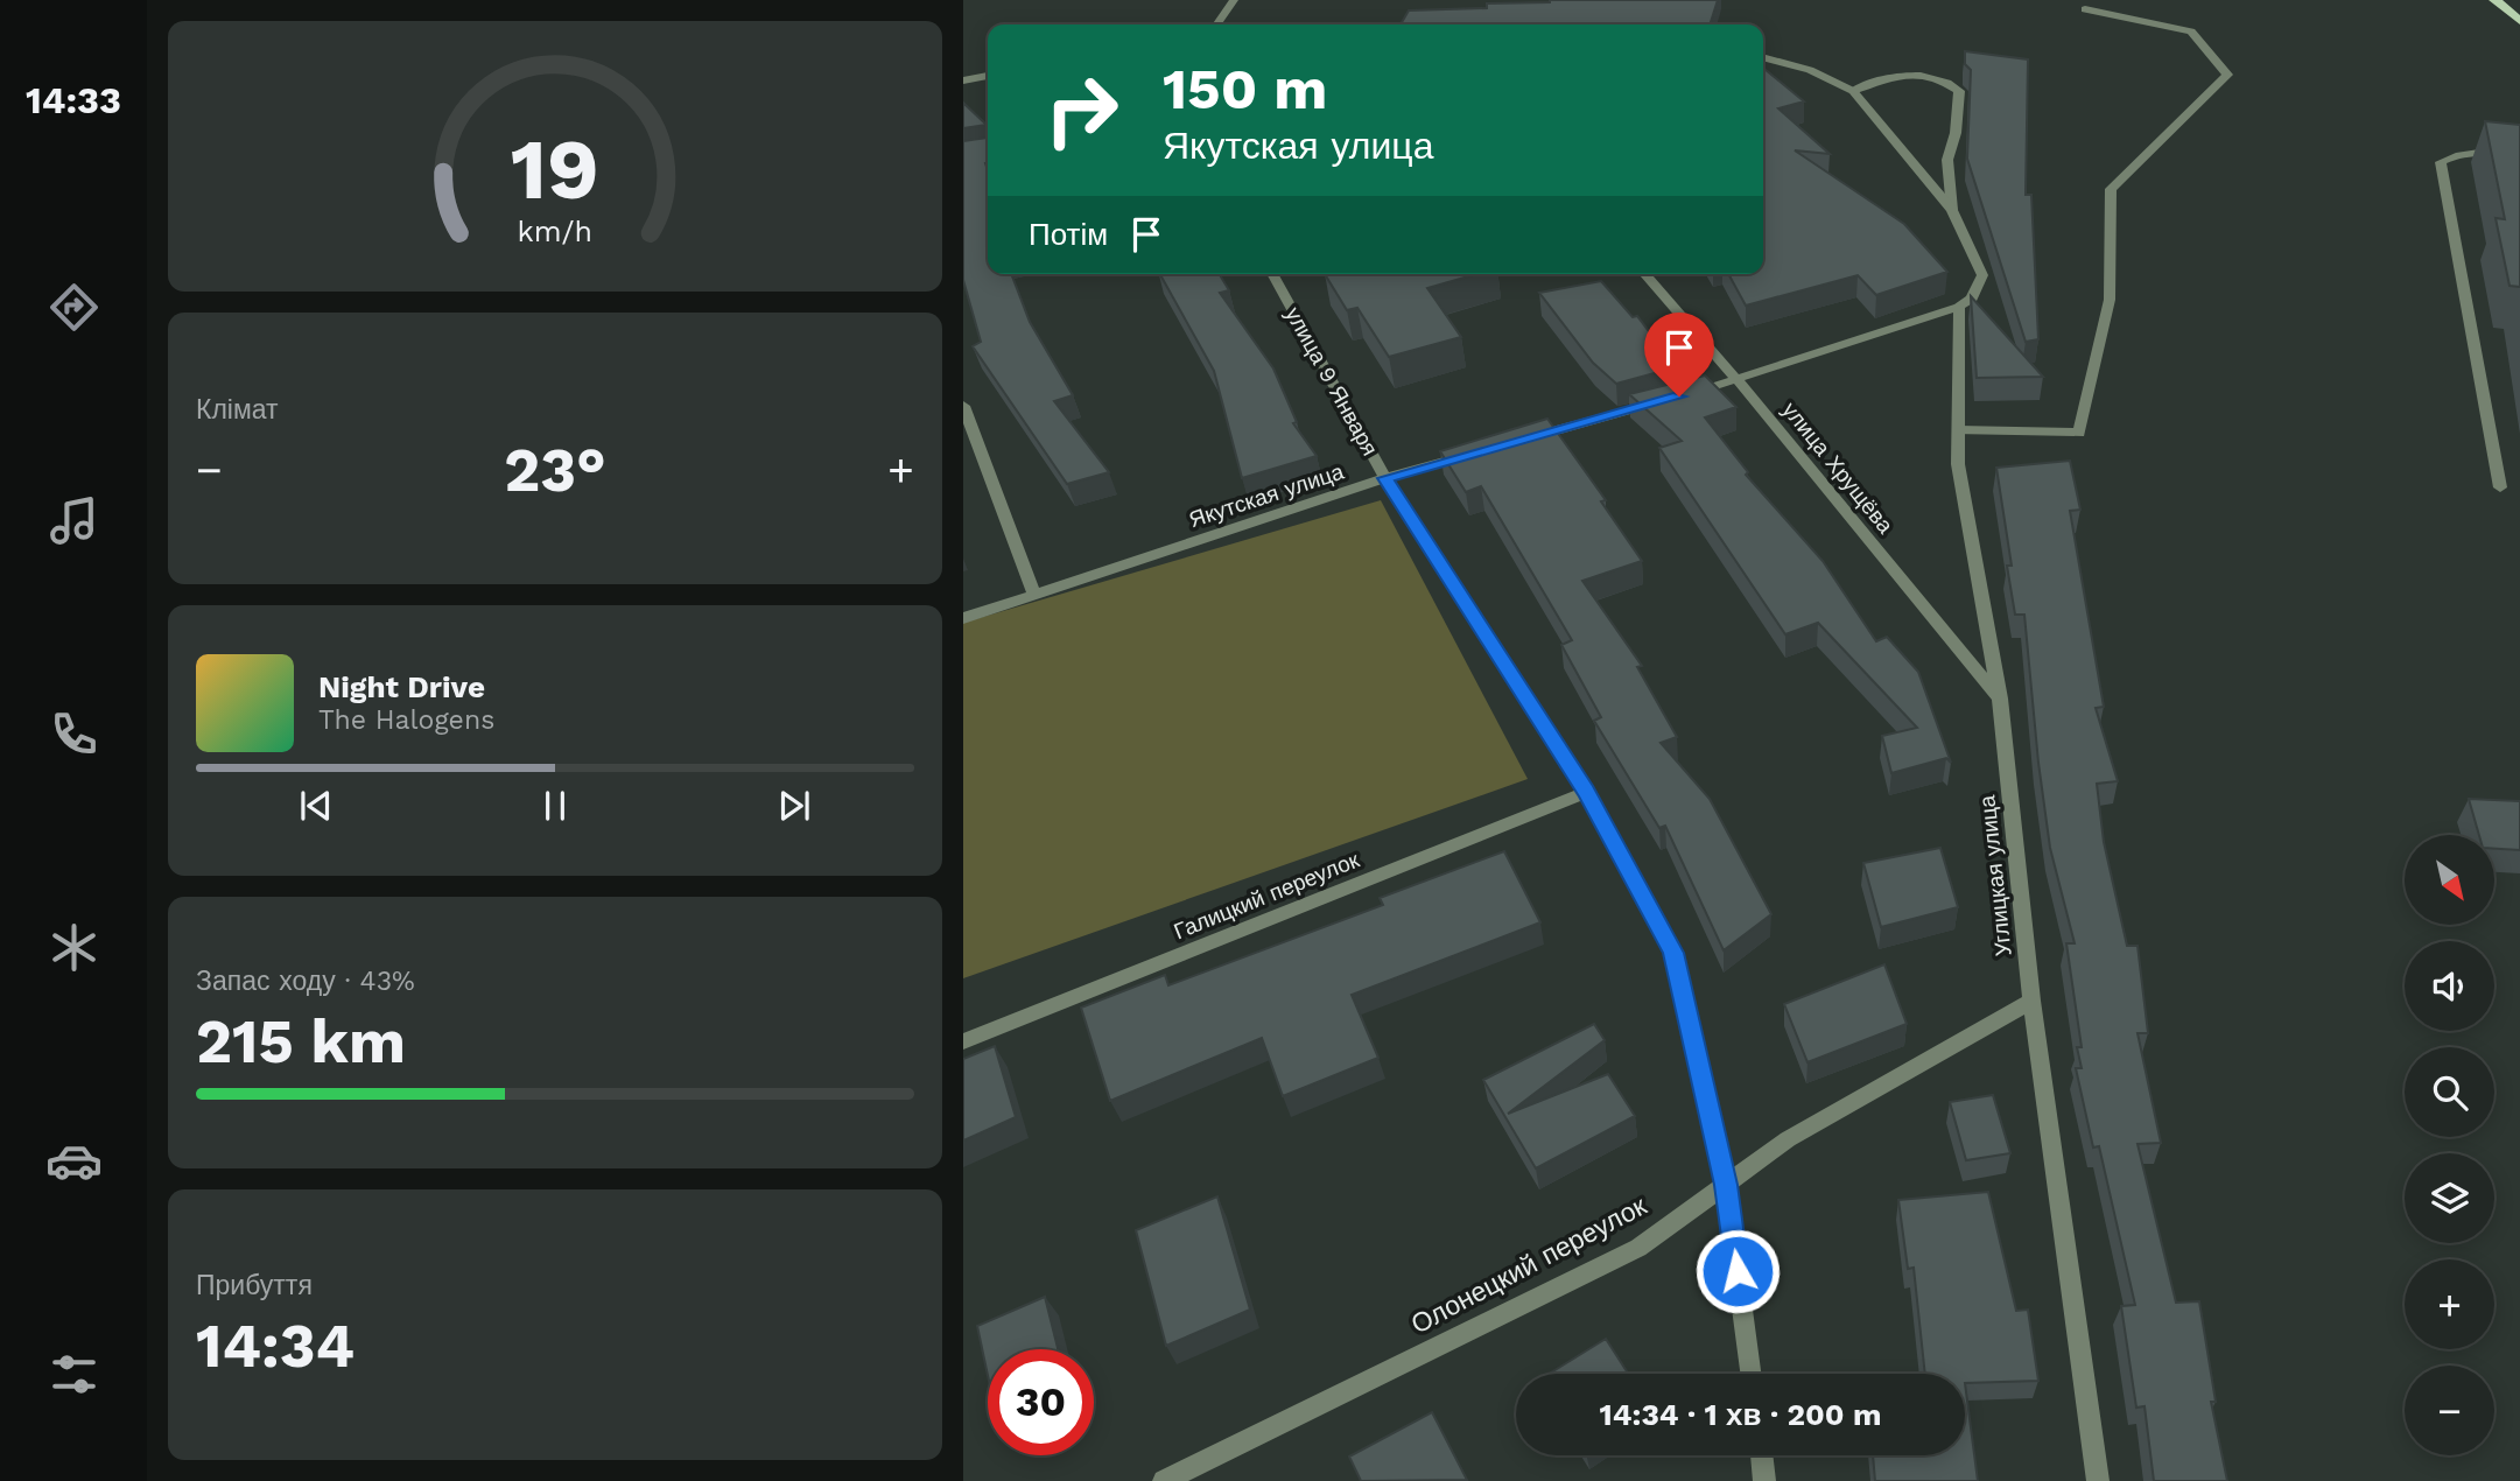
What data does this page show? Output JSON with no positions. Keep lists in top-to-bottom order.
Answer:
{
  "streets": {
    "street": [
      "улица 9 Января",
      "улица Хрущёва",
      "Якутская улица",
      "Углицкая улица",
      "Галицкий переулок",
      "Олонецкий переулок"
    ]
  },
  "crossings": [
    ["улица 9 Января", "Якутская улица"],
    ["улица 9 Января", "Галицкий переулок"],
    ["улица 9 Января", "Олонецкий переулок"],
    ["улица Хрущёва", "Углицкая улица"],
    ["Углицкая улица", "Олонецкий переулок"]
  ],
  "north": "bottom right",
  "page": {
    "tabs": "14:33",
    "turn": ["150 m", "Якутская улица"],
    "then": "Потім",
    "tile": [
      "Клімат",
      ["Запас ходу · 43%", "215 km"],
      ["Прибуття", "14:34"]
    ],
    "heat": ["−", "23°", "+"],
    "song": ["Night Drive", "The Halogens"],
    "map_buttons": ["+", "−"],
    "limit": "30",
    "trip": "14:34 · 1 хв · 200 m",
    "gauge": ["19", "km/h"]
  }
}
